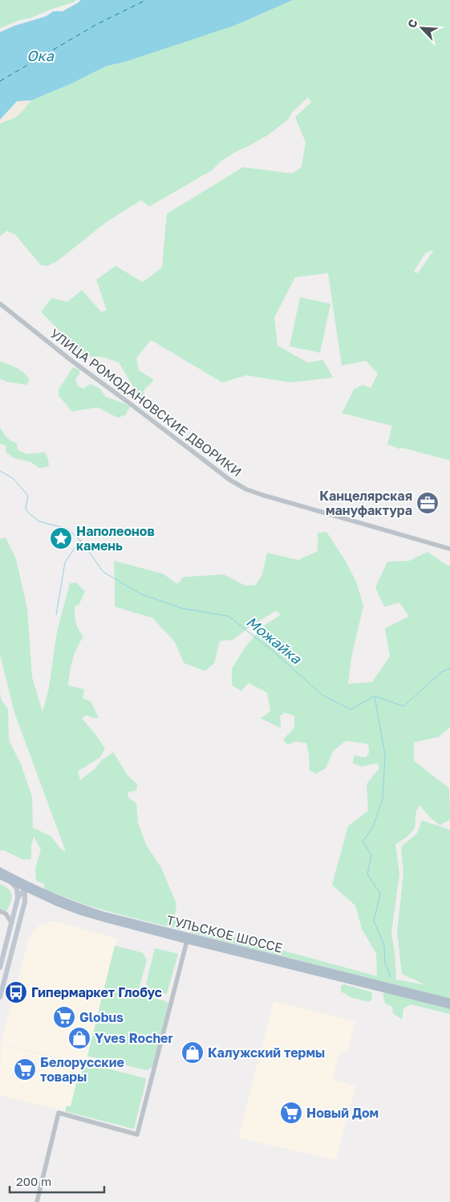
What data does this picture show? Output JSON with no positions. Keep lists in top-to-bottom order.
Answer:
{
  "streets": {
    "main road": ["ТУЛЬСКОЕ ШОССЕ"],
    "street": ["УЛИЦА РОМОДАНОВСКИЕ ДВОРИКИ"]
  },
  "water": ["Ока", "Можайка"],
  "places": {
    "office": ["Канцелярская мануфактура"],
    "place": ["Наполеонов камень"],
    "bus stop": ["Гипермаркет Глобус"],
    "supermarket": ["Globus", "Белорусские товары", "Новый Дом"],
    "shop": ["Yves Rocher", "Калужский термы"]
  },
  "scale_bar": "200 m",
  "north": "top left"
}
